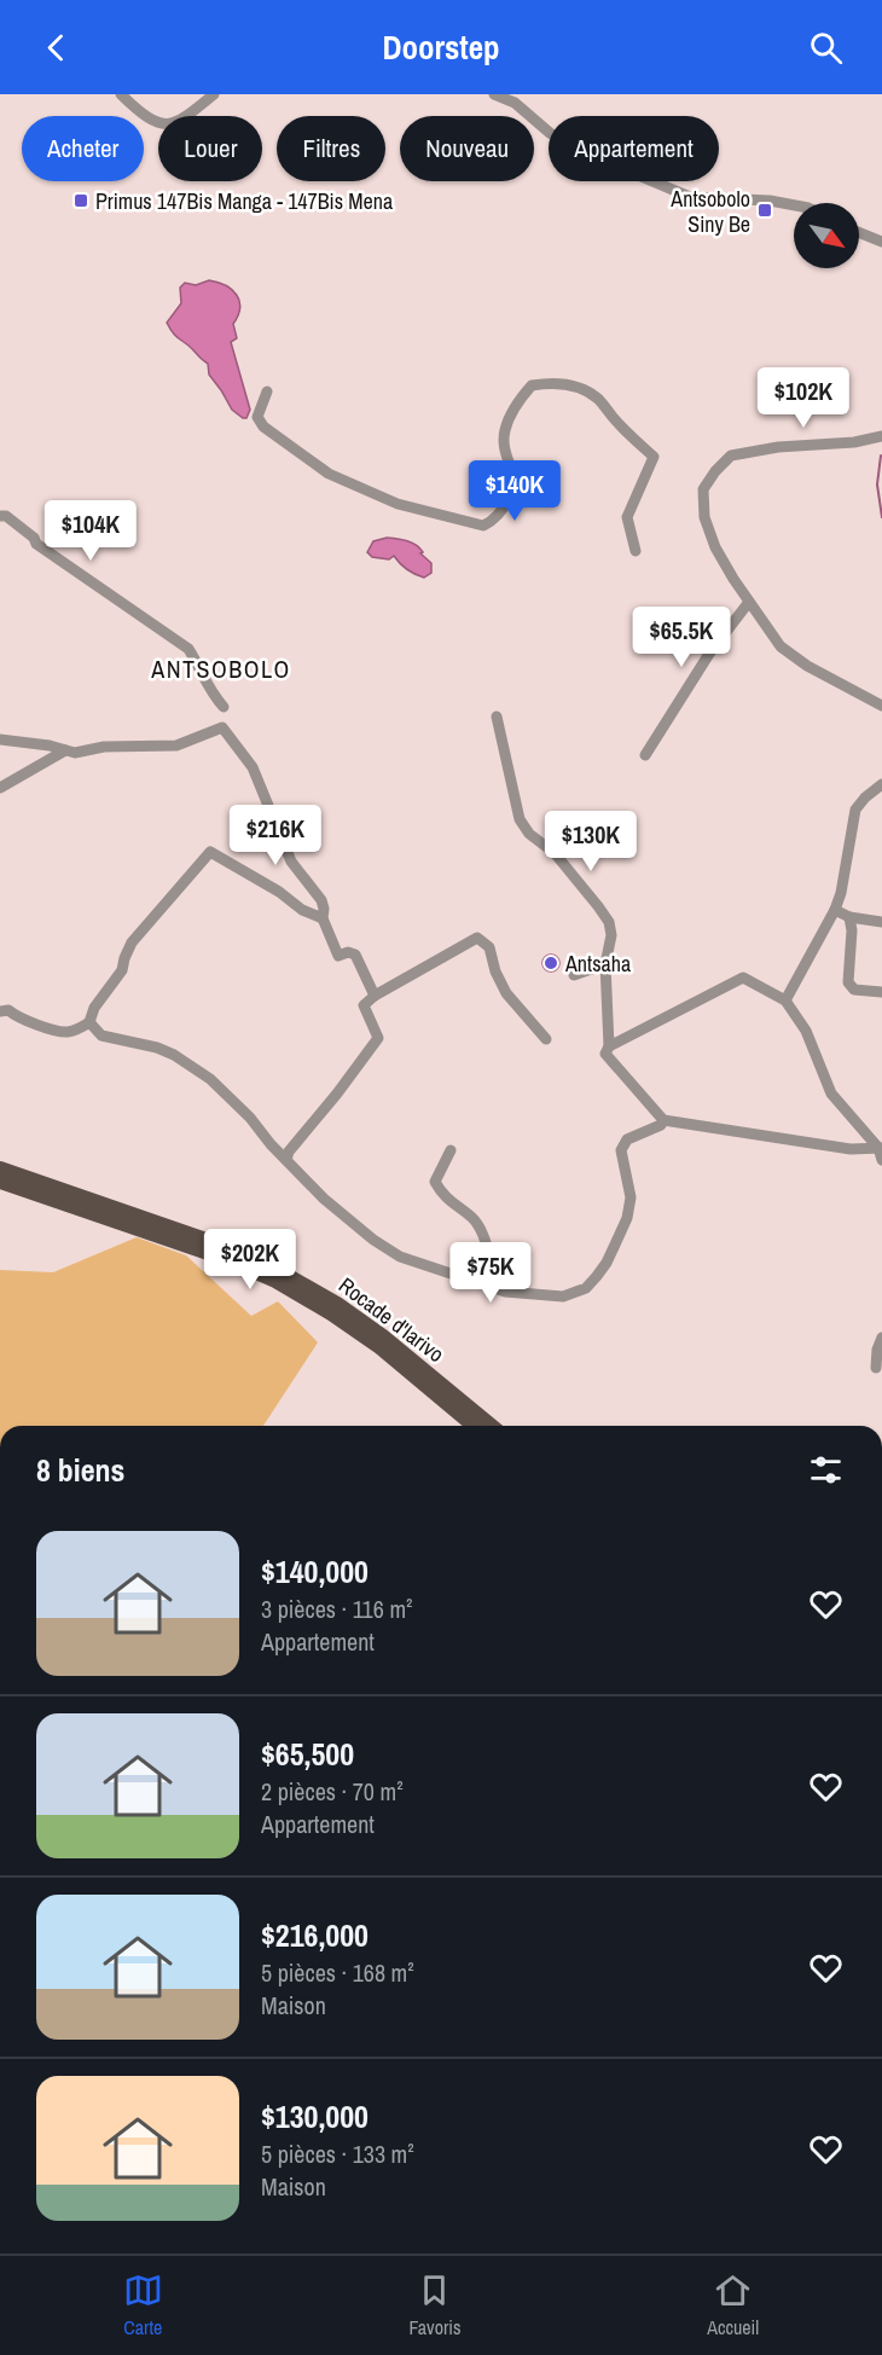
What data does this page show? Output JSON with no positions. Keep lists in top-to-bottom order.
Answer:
{
  "streets": {
    "main road": ["Rocade d'Iarivo"]
  },
  "districts": ["ANTSOBOLO"],
  "places": {
    "transit": ["Primus 147Bis Manga - 147Bis Mena", "Antsobolo Siny Be"],
    "other": ["Antsaha"]
  },
  "north": "bottom right",
  "page": {
    "header": "Doorstep",
    "chip": [
      "Acheter",
      "Louer",
      "Filtres",
      "Nouveau",
      "Appartement"
    ],
    "price": [
      "$102K",
      "$140K",
      "$104K",
      "$65.5K",
      "$216K",
      "$130K",
      "$202K",
      "$75K"
    ],
    "heading": "8 biens",
    "list": [
      {
        "name": "$140,000",
        "note": "3 pièces · 116 m² · Appartement"
      },
      {
        "name": "$65,500",
        "note": "2 pièces · 70 m² · Appartement"
      },
      {
        "name": "$216,000",
        "note": "5 pièces · 168 m² · Maison"
      },
      {
        "name": "$130,000",
        "note": "5 pièces · 133 m² · Maison"
      }
    ],
    "tabs": ["Carte", "Favoris", "Accueil"]
  }
}
